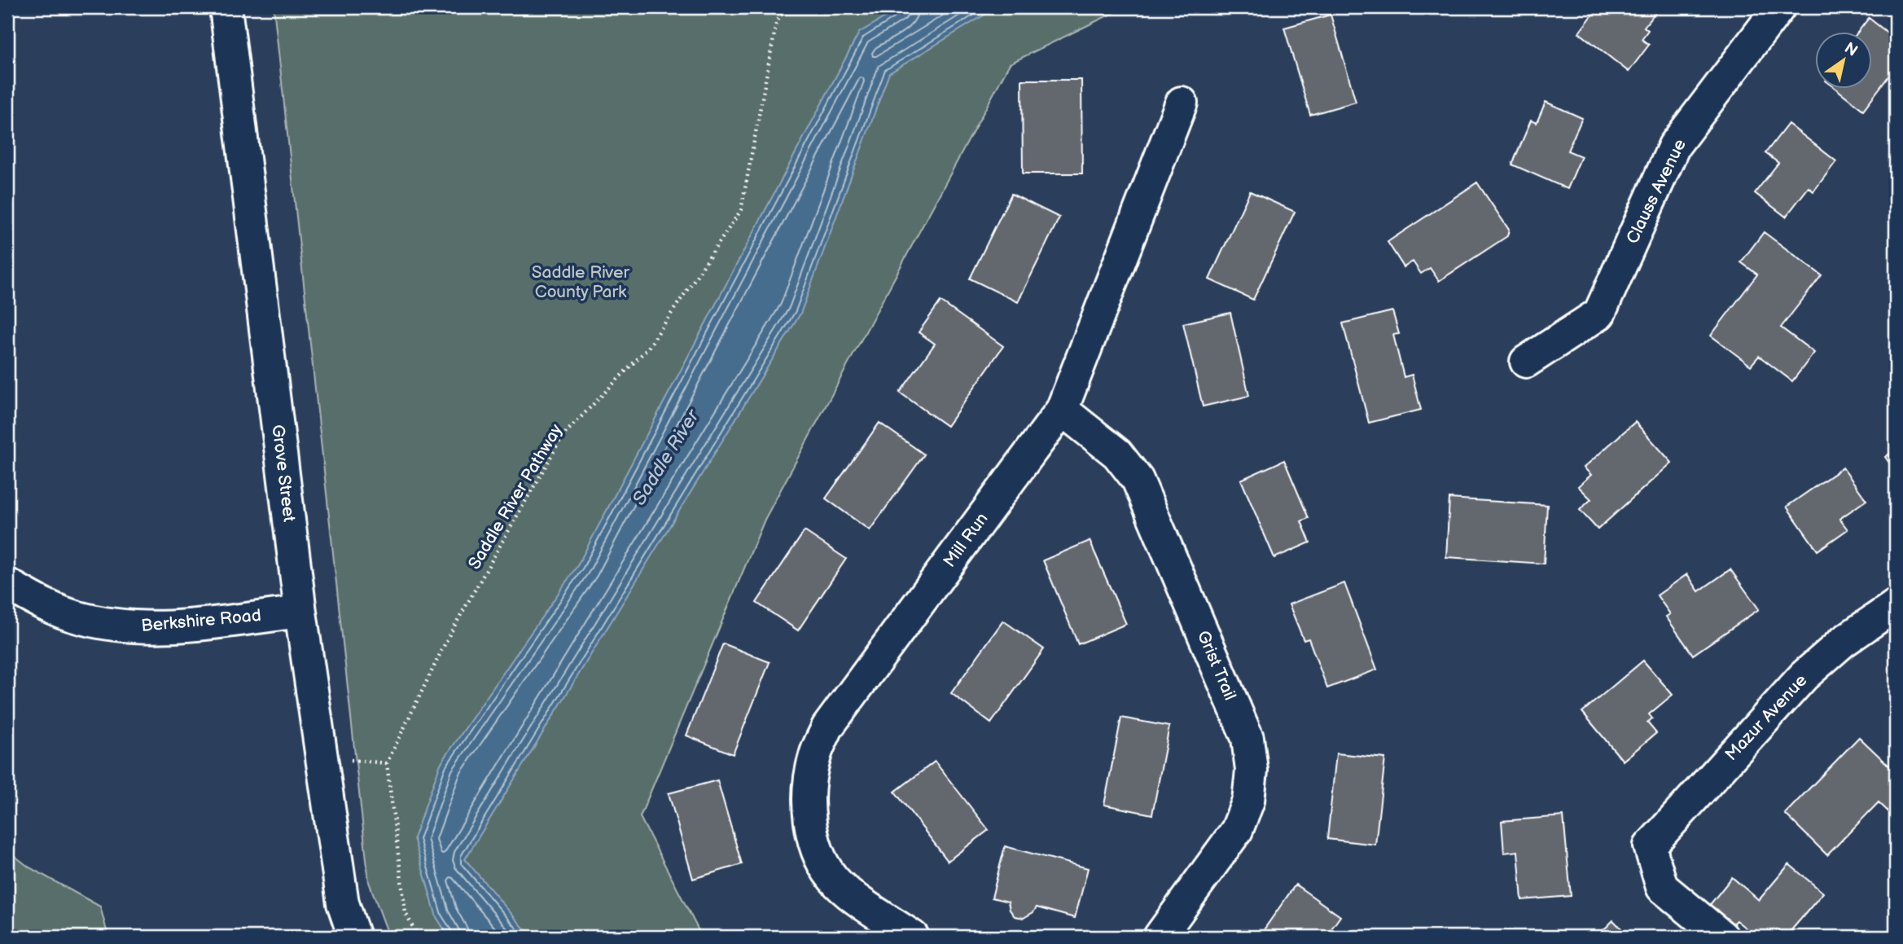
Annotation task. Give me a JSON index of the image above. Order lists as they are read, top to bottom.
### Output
{
  "streets": {
    "street": [
      "Clauss Avenue",
      "Grove Street",
      "Mill Run",
      "Berkshire Road",
      "Grist Trail",
      "Mazur Avenue"
    ],
    "path": ["Saddle River Pathway"]
  },
  "crossings": [
    ["Grove Street", "Berkshire Road"],
    ["Mill Run", "Grist Trail"]
  ],
  "water": ["Saddle River"],
  "parks": ["Saddle River County Park"],
  "north": "top right"
}
